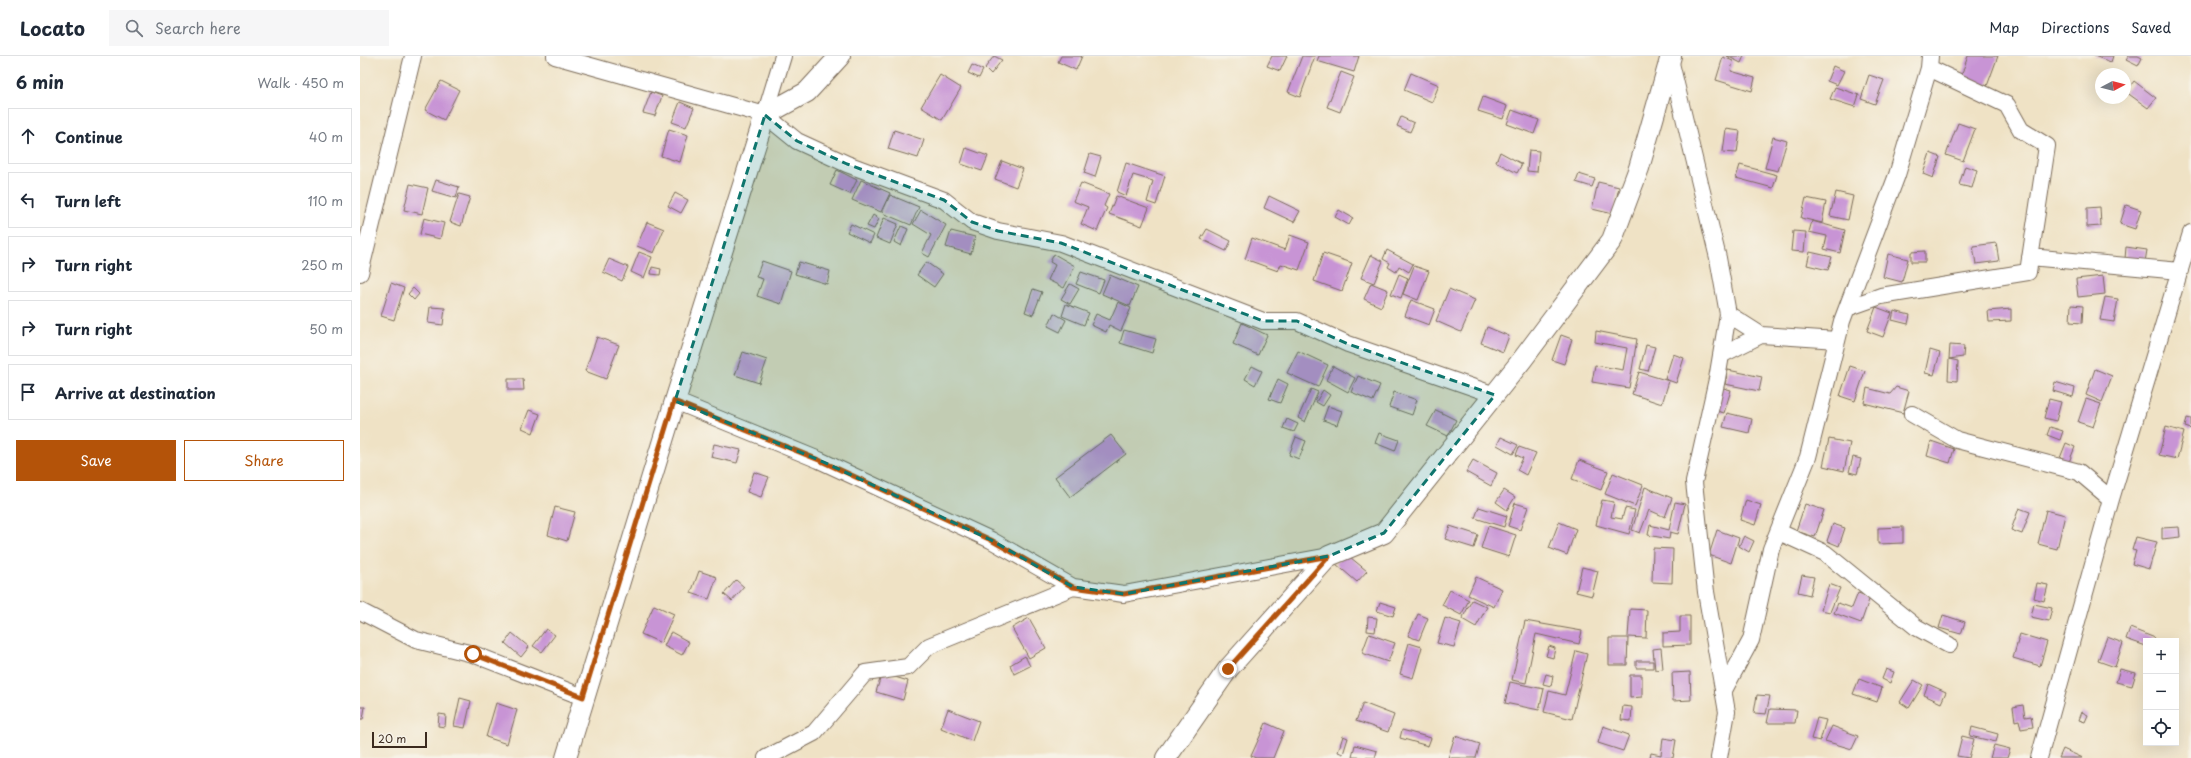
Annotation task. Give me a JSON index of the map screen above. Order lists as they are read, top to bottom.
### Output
{
  "scale_bar": "20 m",
  "north": "right",
  "page": {
    "header": "Locato",
    "search": "Search here",
    "nav": ["Map", "Directions", "Saved"],
    "heading": ["6 min", "Walk · 450 m"],
    "list": [
      ["Continue", "40 m"],
      ["Turn left", "110 m"],
      ["Turn right", "250 m"],
      ["Turn right", "50 m"],
      "Arrive at destination"
    ],
    "buttons": ["Save", "Share"],
    "map_buttons": ["+", "−"],
    "scale": "20 m"
  }
}
